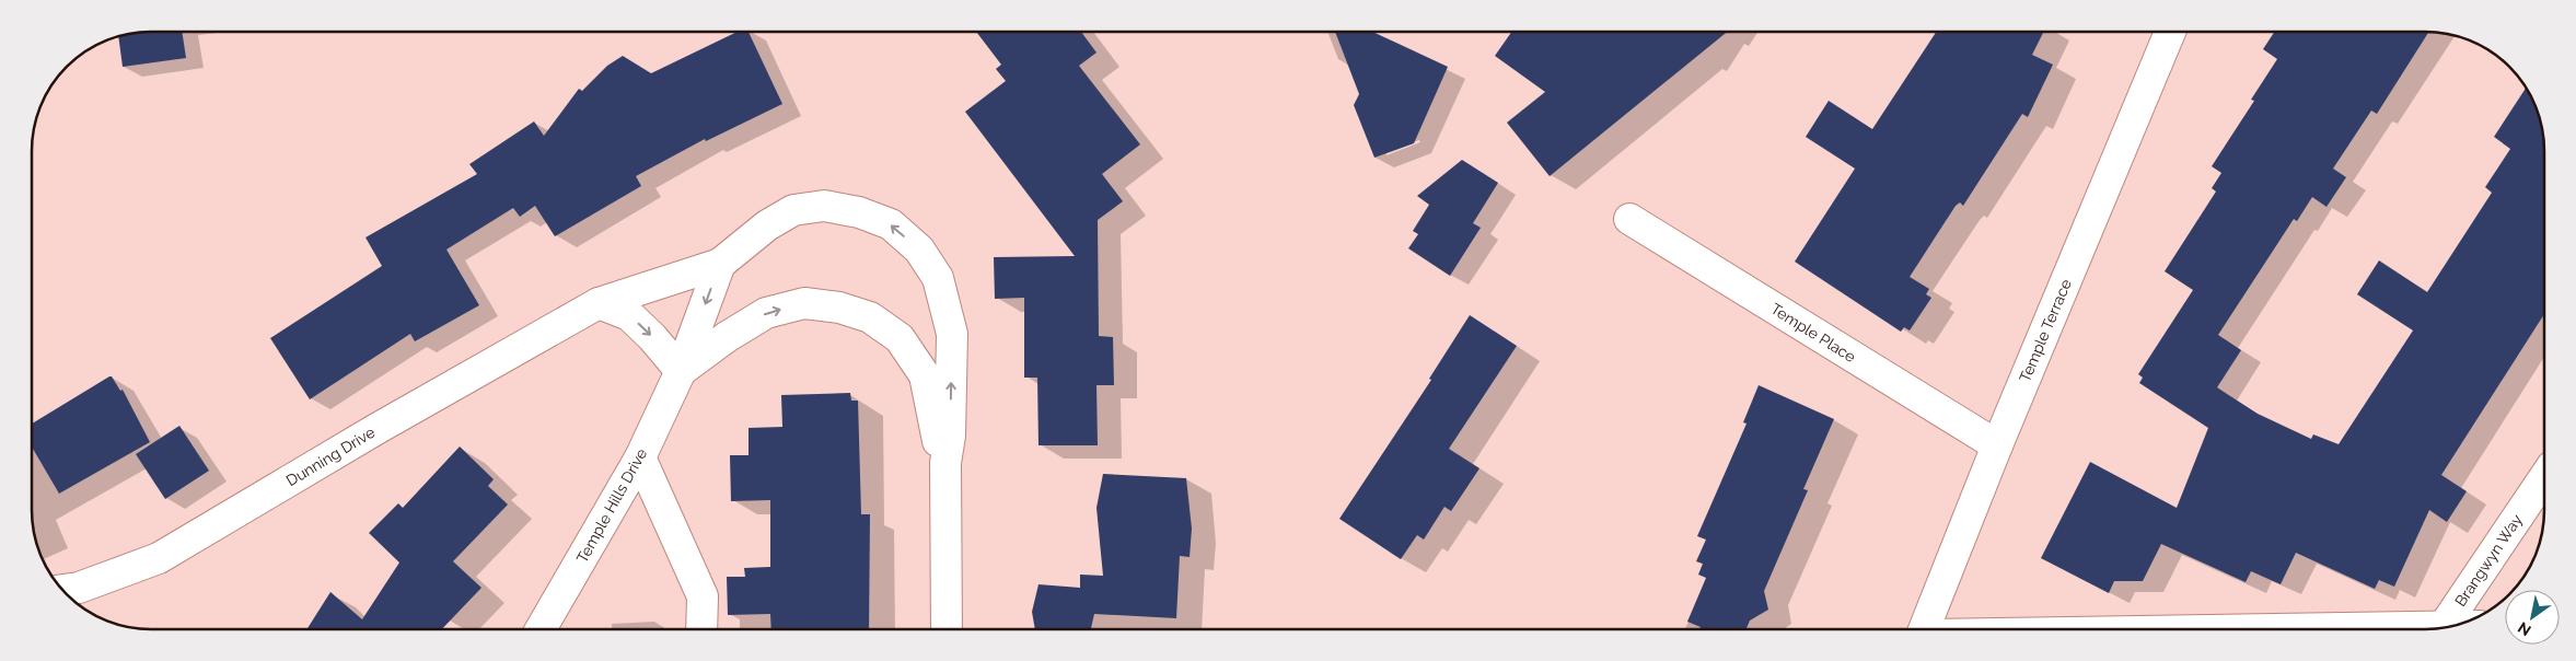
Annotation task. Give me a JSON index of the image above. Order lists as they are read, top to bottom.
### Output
{
  "streets": {
    "street": [
      "Temple Terrace",
      "Temple Place",
      "Dunning Drive",
      "Temple Hills Drive",
      "Brangwyn Way"
    ]
  },
  "crossings": [
    ["Temple Terrace", "Temple Place"],
    ["Dunning Drive", "Temple Hills Drive"]
  ],
  "north": "bottom left"
}
